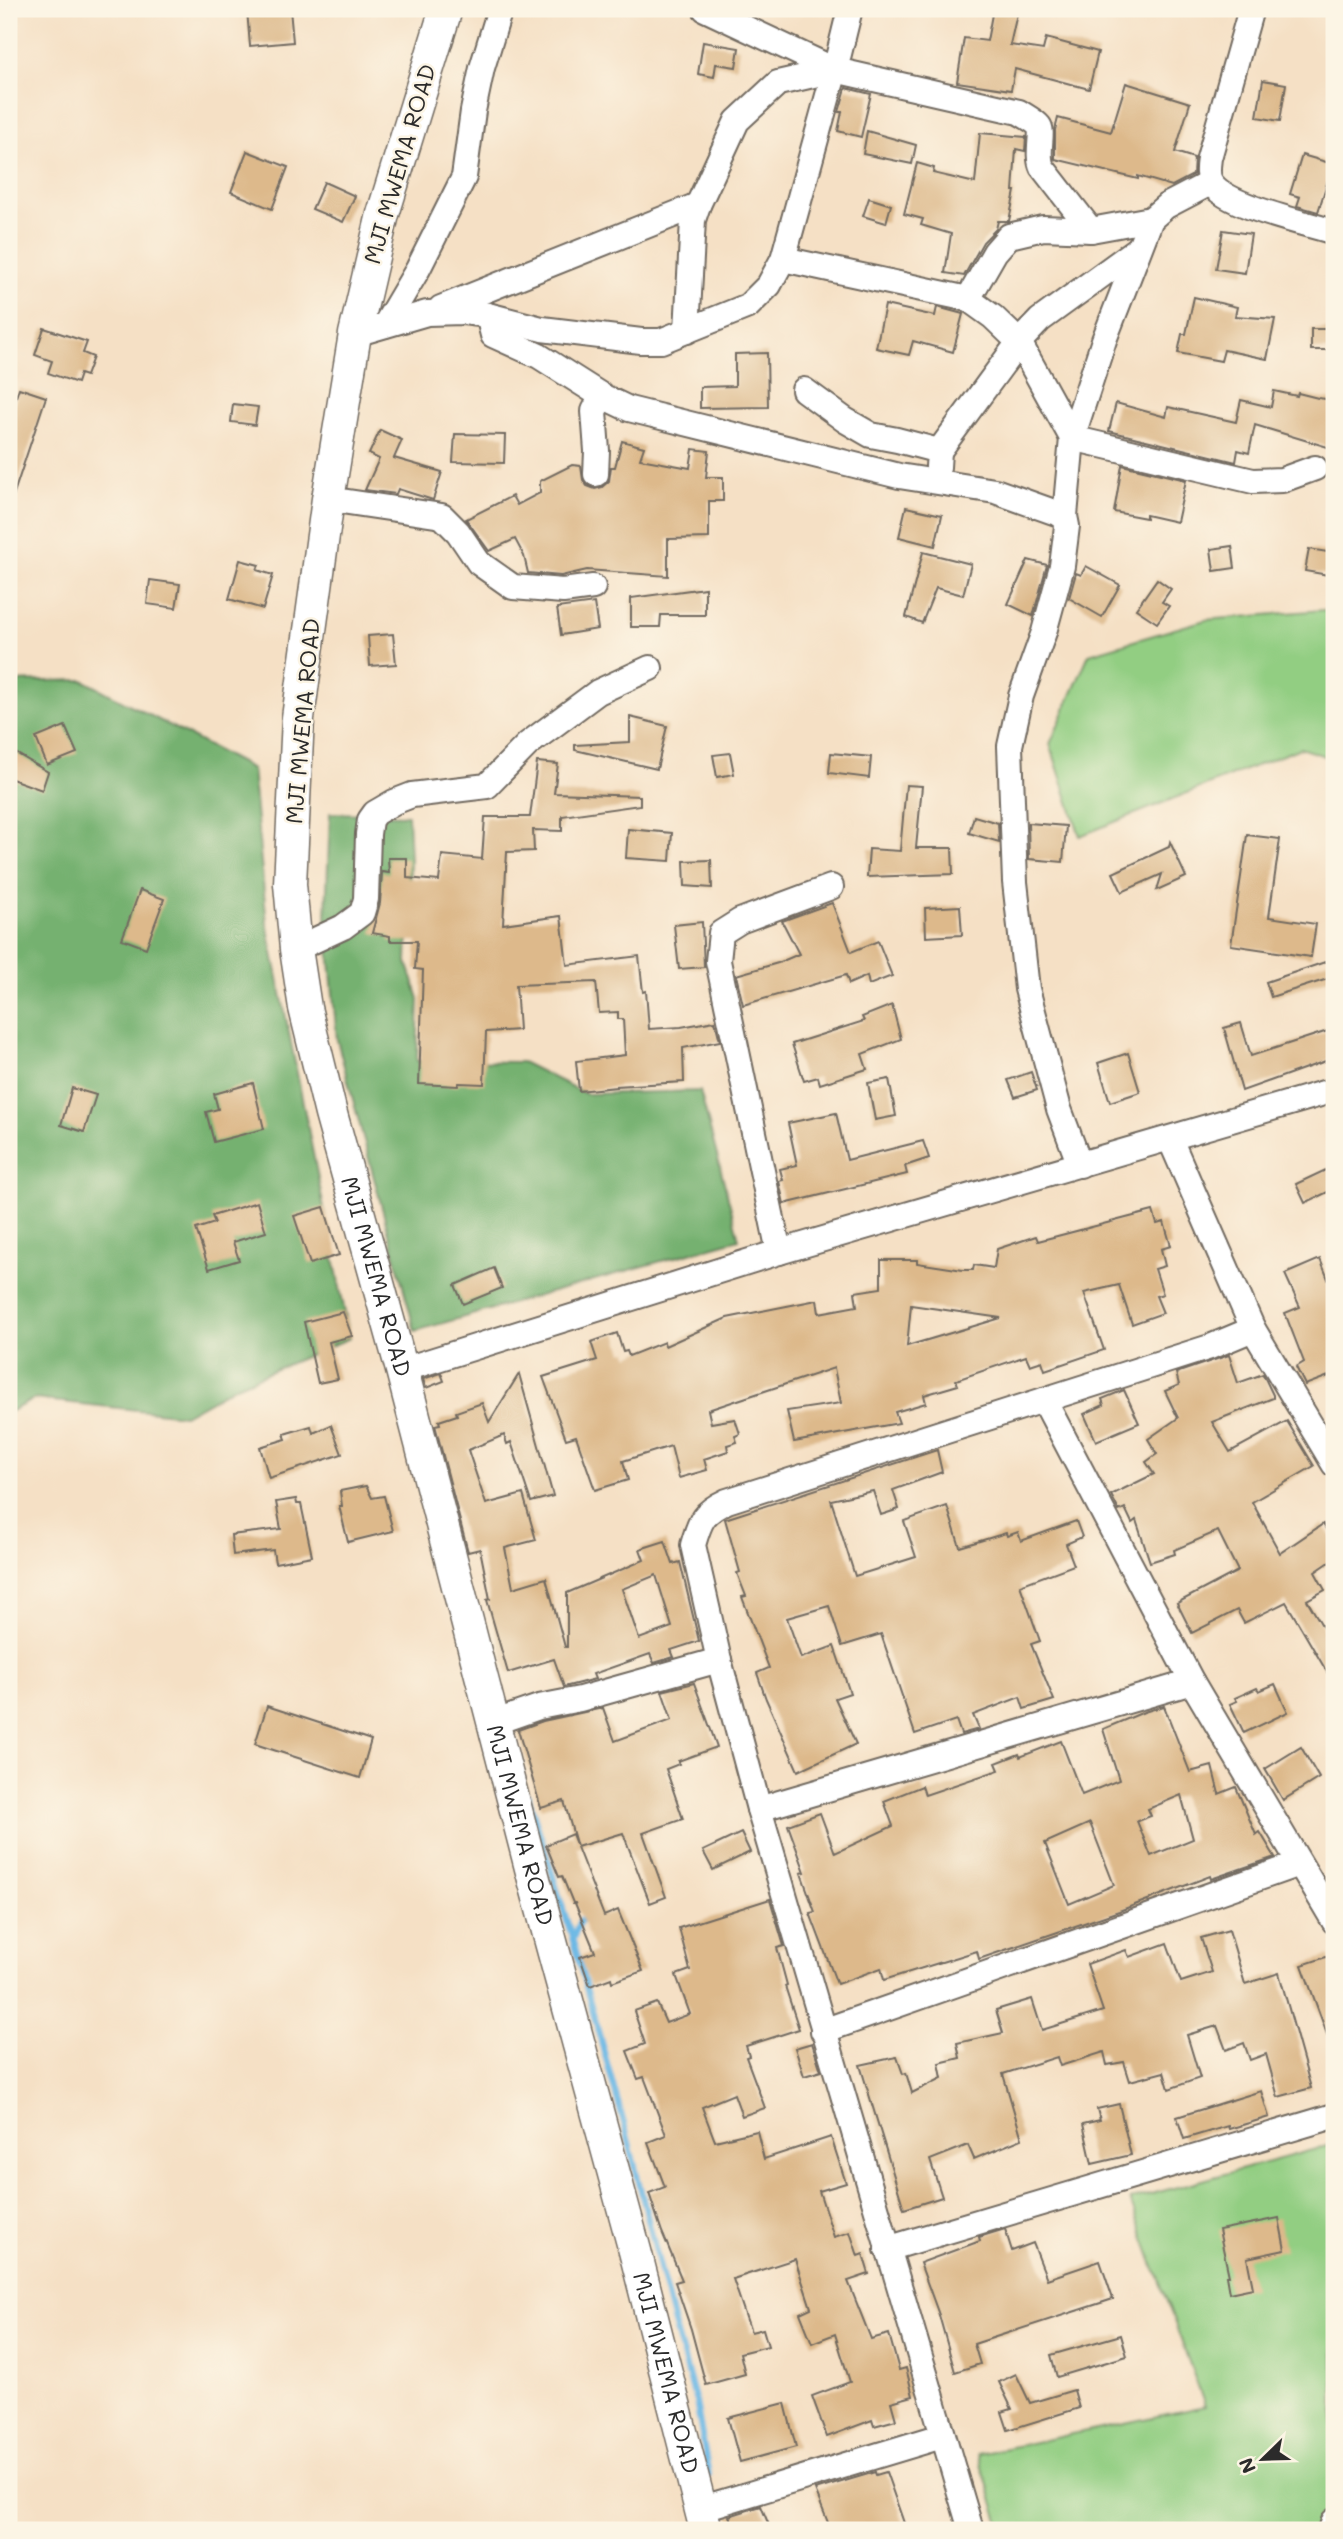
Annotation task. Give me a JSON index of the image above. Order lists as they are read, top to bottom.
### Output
{
  "streets": {
    "main road": ["MJI MWEMA ROAD"]
  },
  "north": "bottom left"
}
